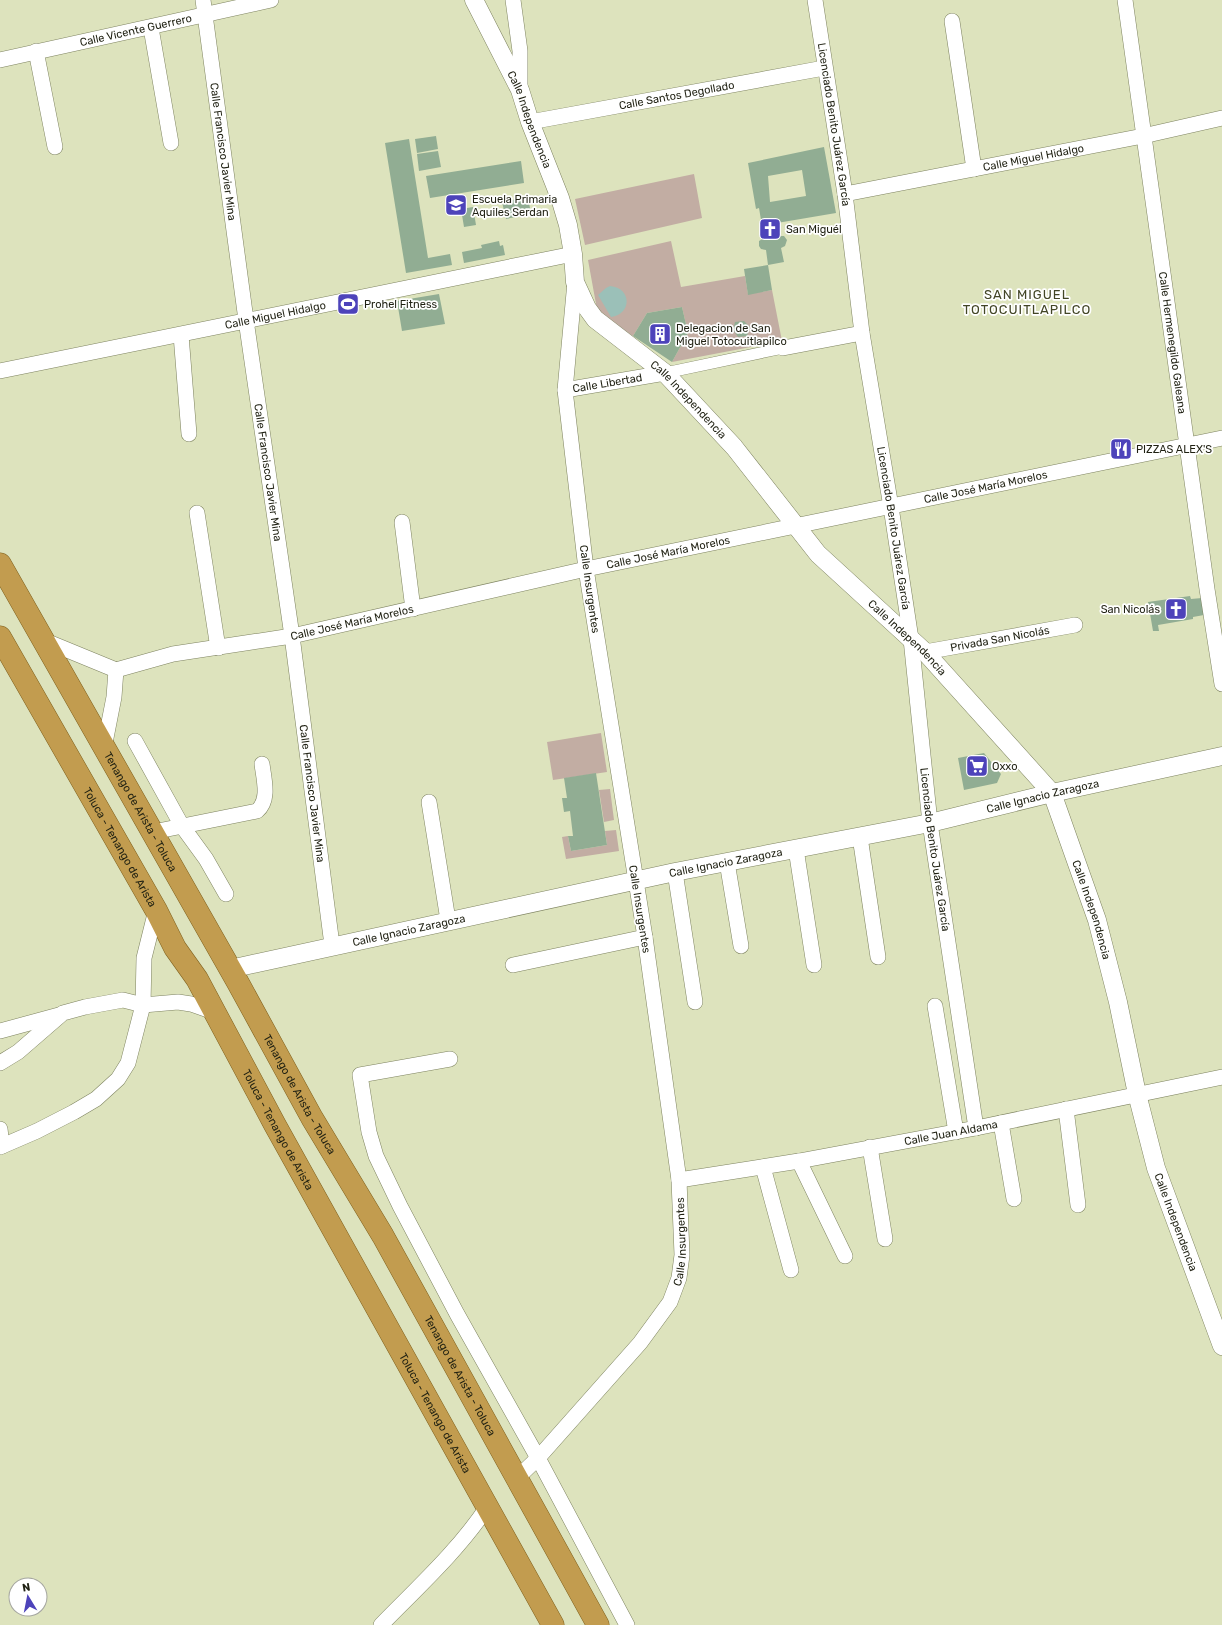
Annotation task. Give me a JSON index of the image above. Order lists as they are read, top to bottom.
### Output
{
  "streets": {
    "highway": ["Tenango de Arista - Toluca", "Toluca - Tenango de Arista"],
    "street": [
      "Calle Vicente Guerrero",
      "Calle Santos Degollado",
      "Calle Independencia",
      "Licenciado Benito Juárez García",
      "Calle Francisco Javier Mina",
      "Calle Miguel Hidalgo",
      "Calle Hermenegildo Galeana",
      "Calle Libertad",
      "Calle José María Morelos",
      "Calle Insurgentes",
      "Privada San Nicolás",
      "Calle Ignacio Zaragoza",
      "Calle Juan Aldama"
    ]
  },
  "crossings": [
    ["Calle Vicente Guerrero", "Calle Francisco Javier Mina"],
    ["Calle Santos Degollado", "Calle Independencia"],
    ["Calle Santos Degollado", "Licenciado Benito Juárez García"],
    ["Calle Independencia", "Licenciado Benito Juárez García"],
    ["Calle Independencia", "Calle Miguel Hidalgo"],
    ["Calle Independencia", "Calle Libertad"],
    ["Calle Independencia", "Calle José María Morelos"],
    ["Calle Independencia", "Calle Insurgentes"],
    ["Calle Independencia", "Privada San Nicolás"],
    ["Calle Independencia", "Calle Ignacio Zaragoza"],
    ["Calle Independencia", "Calle Juan Aldama"],
    ["Licenciado Benito Juárez García", "Calle Miguel Hidalgo"],
    ["Licenciado Benito Juárez García", "Calle Libertad"],
    ["Licenciado Benito Juárez García", "Calle José María Morelos"],
    ["Licenciado Benito Juárez García", "Calle Ignacio Zaragoza"],
    ["Licenciado Benito Juárez García", "Calle Juan Aldama"],
    ["Calle Francisco Javier Mina", "Calle Miguel Hidalgo"],
    ["Calle Francisco Javier Mina", "Calle José María Morelos"],
    ["Calle Francisco Javier Mina", "Calle Ignacio Zaragoza"],
    ["Calle Miguel Hidalgo", "Calle Hermenegildo Galeana"],
    ["Calle Hermenegildo Galeana", "Calle José María Morelos"],
    ["Calle Libertad", "Calle Insurgentes"],
    ["Calle José María Morelos", "Calle Insurgentes"],
    ["Calle Insurgentes", "Calle Ignacio Zaragoza"],
    ["Calle Insurgentes", "Tenango de Arista - Toluca"],
    ["Calle Insurgentes", "Calle Juan Aldama"],
    ["Calle Ignacio Zaragoza", "Tenango de Arista - Toluca"]
  ],
  "districts": ["SAN MIGUEL TOTOCUITLAPILCO"],
  "places": {
    "school or university": ["Escuela Primaria Aquiles Serdan"],
    "church": ["San Miguél", "San Nicolás"],
    "sports": ["Prohel Fitness"],
    "building": ["Delegacion de San Miguel Totocuitlapilco"],
    "restaurant": ["PIZZAS ALEX'S"],
    "supermarket": ["Oxxo"]
  },
  "north": "top"
}
